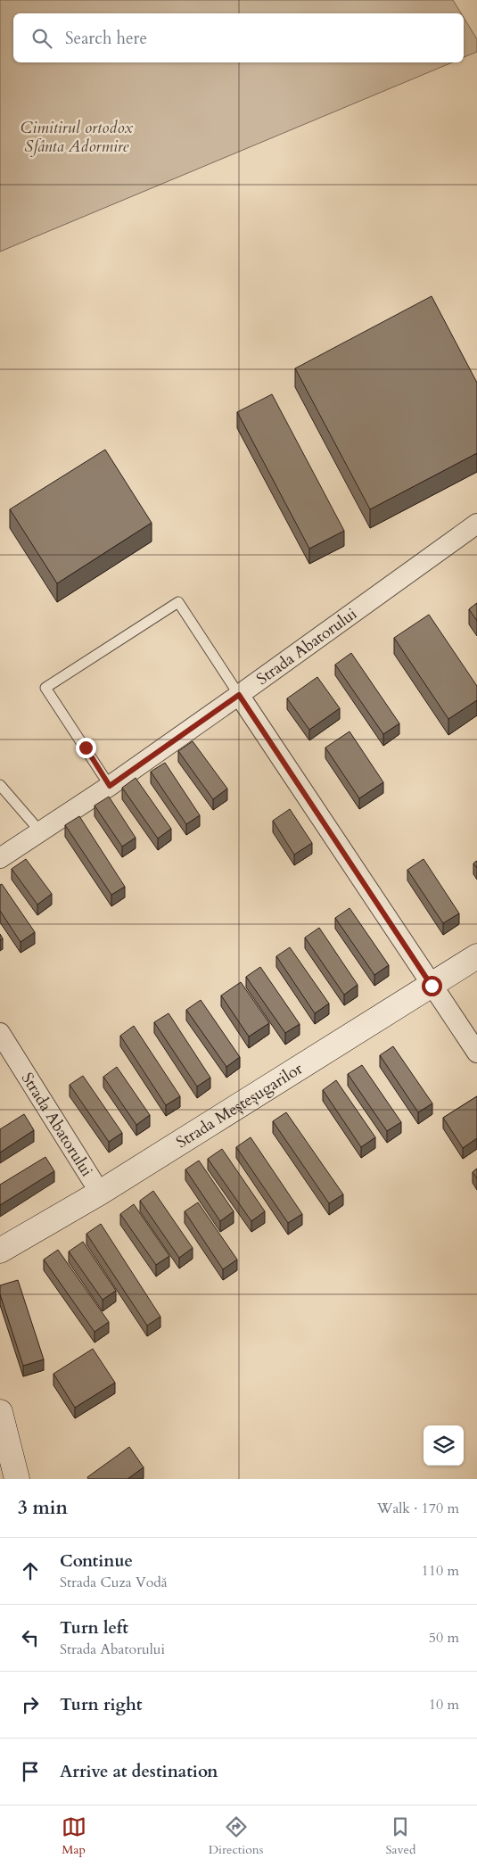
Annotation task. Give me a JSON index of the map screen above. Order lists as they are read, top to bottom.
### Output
{
  "streets": {
    "street": ["Strada Abatorului", "Strada Meșteșugarilor"]
  },
  "crossings": [
    ["Strada Abatorului", "Strada Meșteșugarilor"]
  ],
  "parks": ["Cimitirul ortodox Sfânta Adormire"],
  "page": {
    "search": "Search here",
    "heading": ["3 min", "Walk · 170 m"],
    "list": [
      ["Continue", "Strada Cuza Vodă", "110 m"],
      ["Turn left", "Strada Abatorului", "50 m"],
      ["Turn right", "10 m"],
      "Arrive at destination"
    ],
    "nav": ["Map", "Directions", "Saved"]
  }
}
